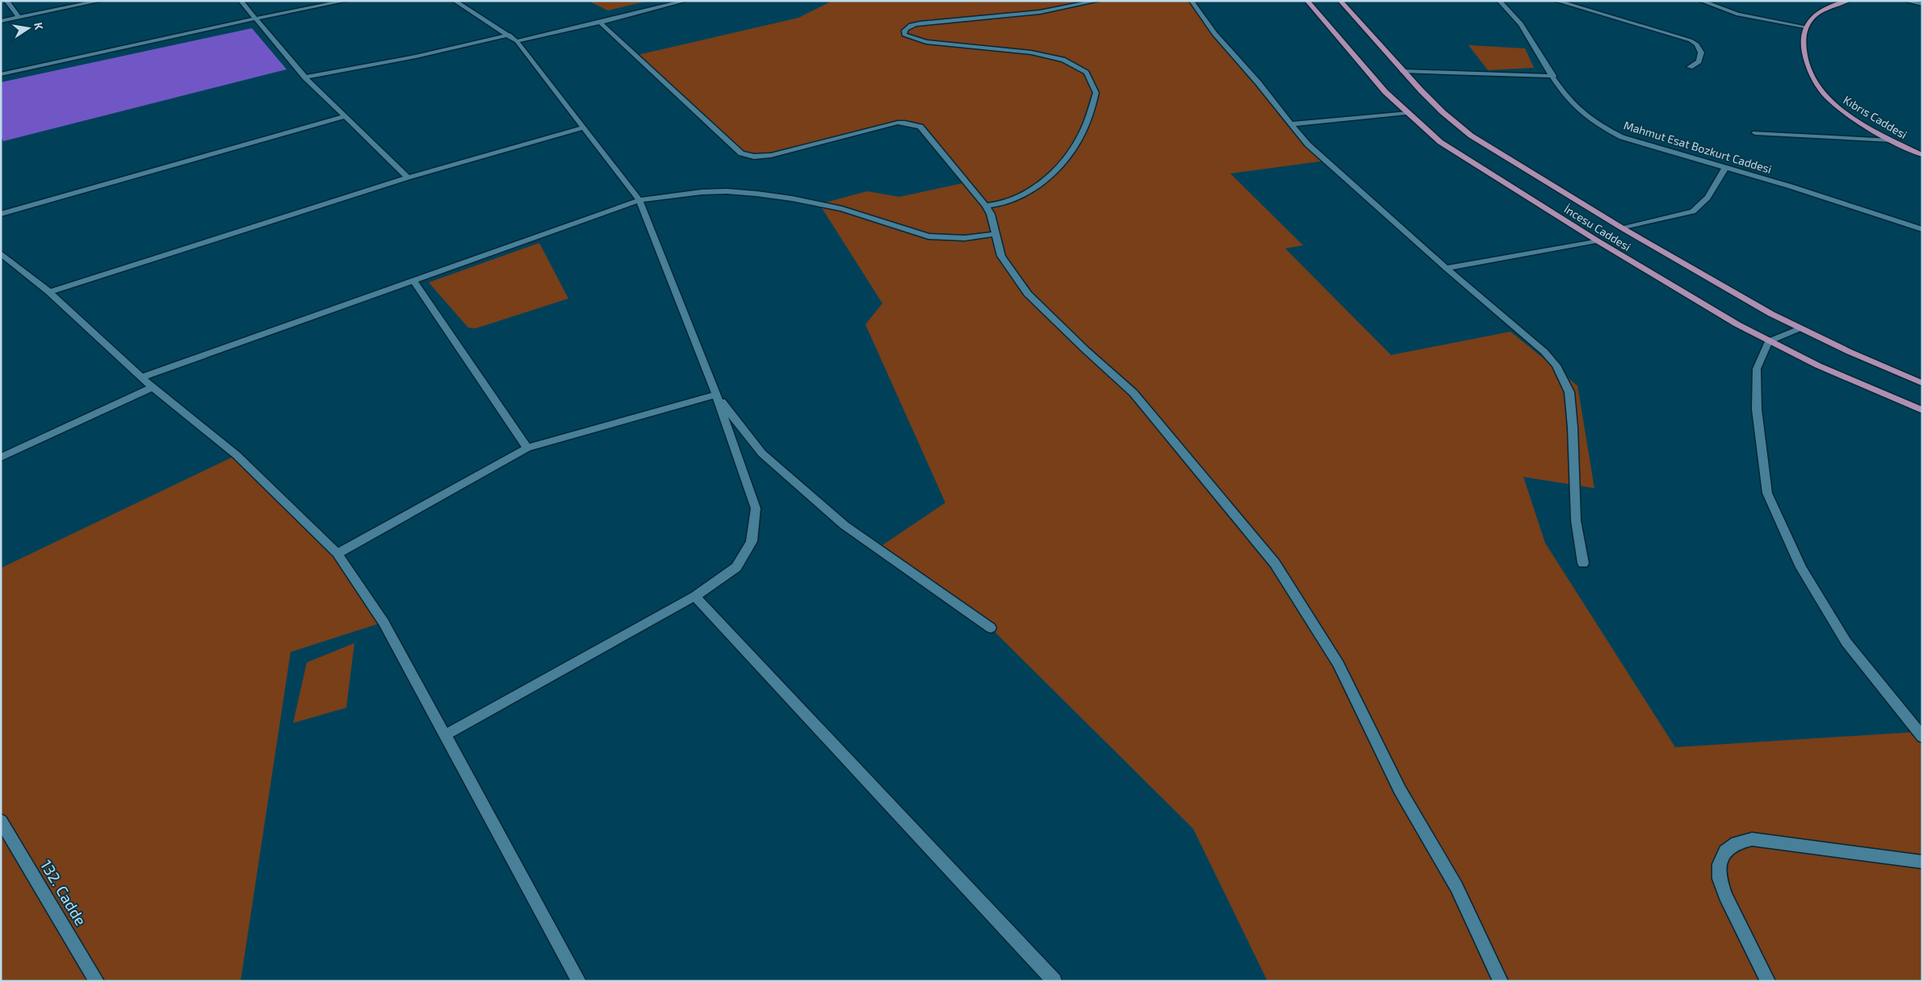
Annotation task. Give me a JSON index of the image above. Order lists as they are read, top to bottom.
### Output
{
  "streets": {
    "main road": ["Kıbrıs Caddesi", "İncesu Caddesi"],
    "street": ["Mahmut Esat Bozkurt Caddesi", "132. Cadde"]
  },
  "north": "right"
}
